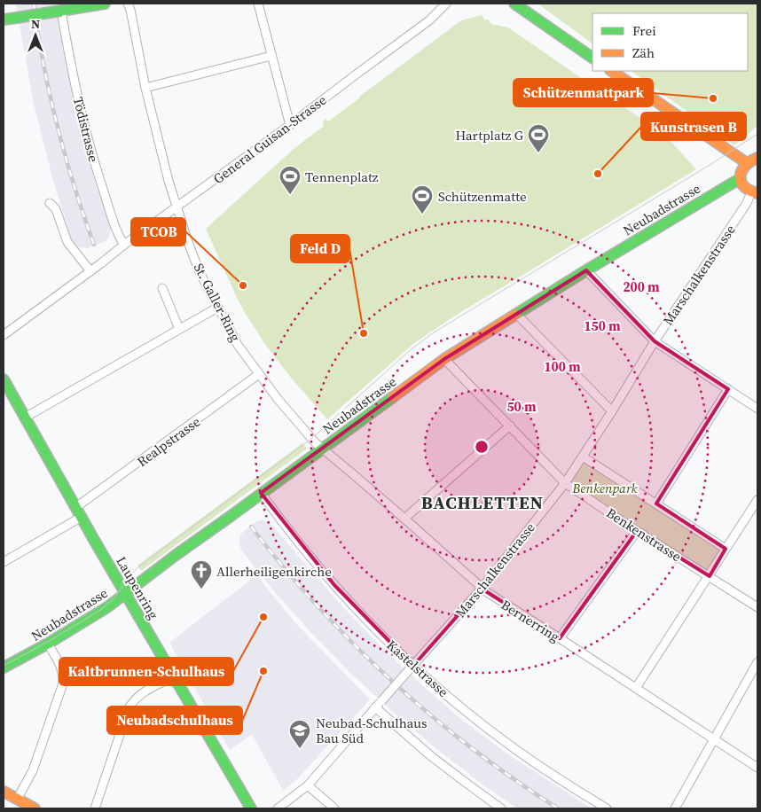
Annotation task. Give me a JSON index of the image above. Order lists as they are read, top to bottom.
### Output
{
  "streets": {
    "street": [
      "Tödistrasse",
      "General Guisan-Strasse",
      "Neubadstrasse",
      "Marschalkenstrasse",
      "St. Galler-Ring",
      "Realpstrasse",
      "Benkenstrasse",
      "Laupenring",
      "Bernerring",
      "Kastelstrasse"
    ]
  },
  "crossings": [
    ["Tödistrasse", "General Guisan-Strasse"],
    ["General Guisan-Strasse", "St. Galler-Ring"],
    ["Neubadstrasse", "St. Galler-Ring"],
    ["Neubadstrasse", "Benkenstrasse"],
    ["Neubadstrasse", "Laupenring"],
    ["Neubadstrasse", "Bernerring"],
    ["Neubadstrasse", "Kastelstrasse"],
    ["Marschalkenstrasse", "Benkenstrasse"],
    ["Marschalkenstrasse", "Bernerring"],
    ["Marschalkenstrasse", "Kastelstrasse"],
    ["St. Galler-Ring", "Realpstrasse"],
    ["St. Galler-Ring", "Bernerring"],
    ["Realpstrasse", "Laupenring"]
  ],
  "districts": ["BACHLETTEN"],
  "parks": ["Benkenpark"],
  "places": {
    "other": [
      "Schützenmattpark",
      "Kunstrasen B",
      "TCOB",
      "Feld D",
      "Kaltbrunnen-Schulhaus",
      "Neubadschulhaus"
    ],
    "sports": ["Hartplatz G", "Tennenplatz", "Schützenmatte"],
    "church": ["Allerheiligenkirche"],
    "school or university": ["Neubad-Schulhaus Bau Süd"]
  },
  "legend": ["Frei", "Zäh"],
  "north": "top",
  "rings": [
    "200 m",
    "150 m",
    "100 m",
    "50 m"
  ]
}
